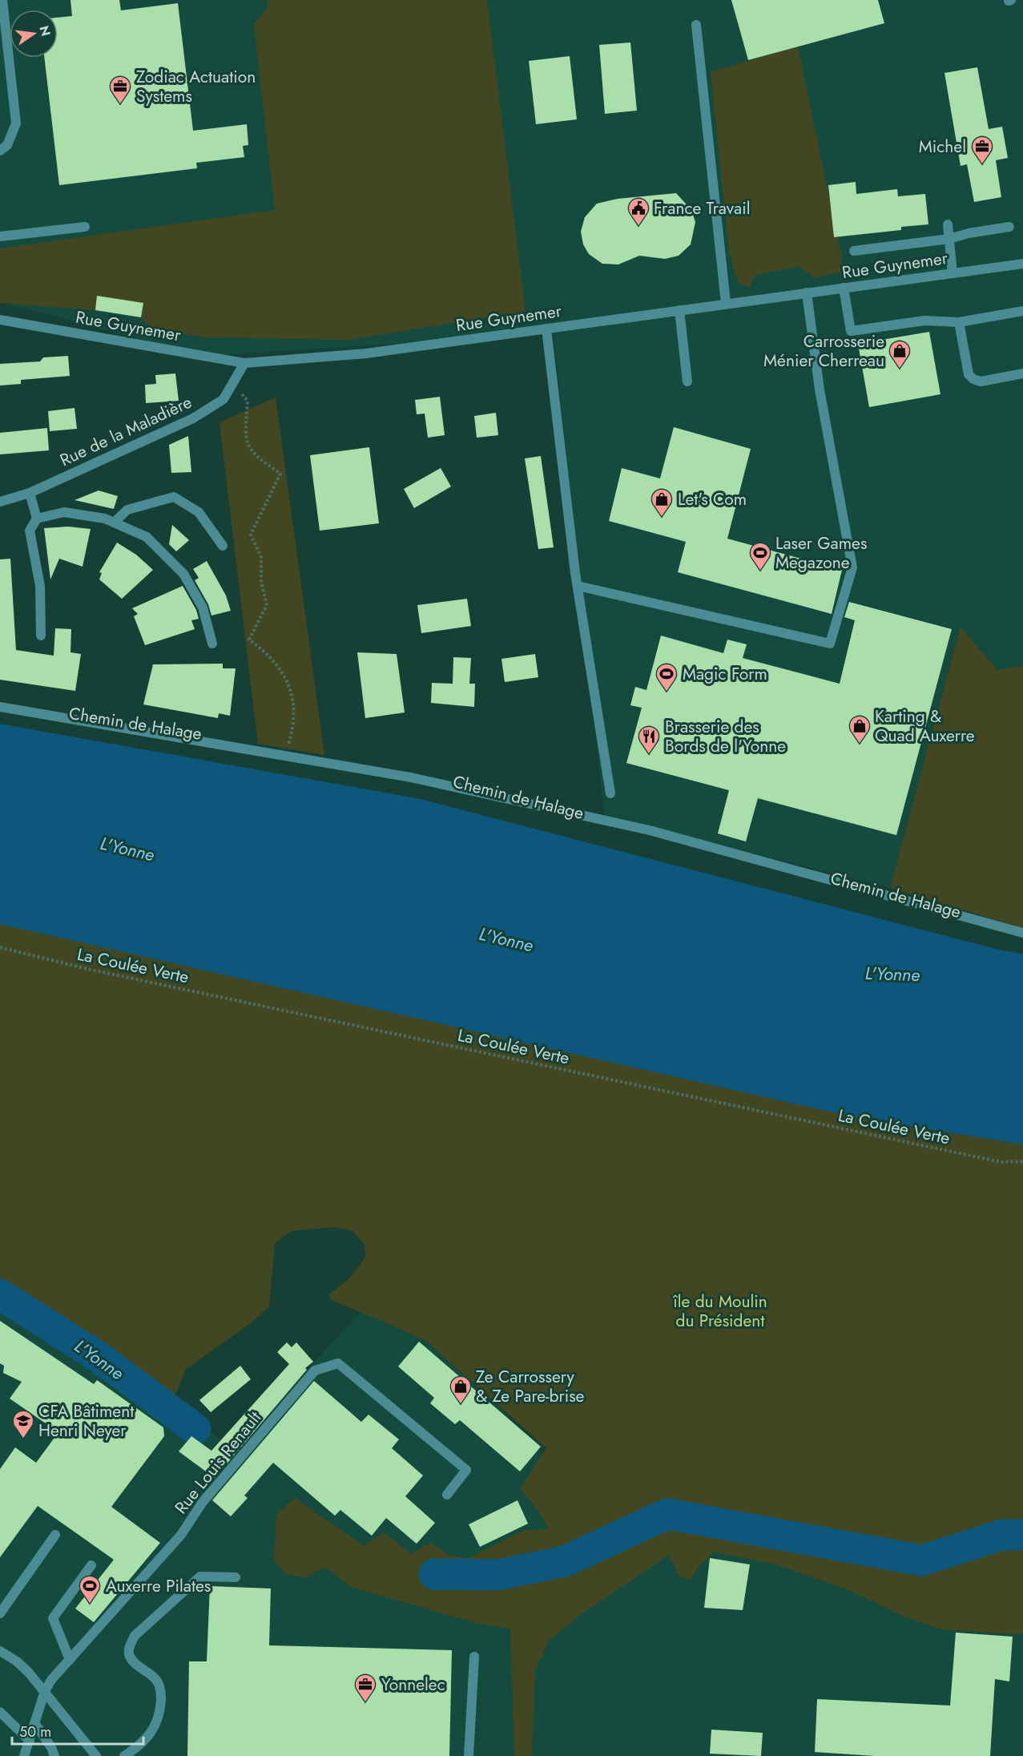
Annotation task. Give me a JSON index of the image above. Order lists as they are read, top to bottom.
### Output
{
  "streets": {
    "street": ["Rue Guynemer", "Rue de la Maladière", "Rue Louis Renault"],
    "path": ["La Coulée Verte"]
  },
  "crossings": [
    ["Rue Guynemer", "Rue de la Maladière"]
  ],
  "water": ["L'Yonne"],
  "parks": ["île du Moulin du Président"],
  "places": {
    "office": ["Zodiac Actuation Systems", "Michel", "Yonnelec"],
    "public building": ["France Travail"],
    "shop": [
      "Carrosserie Ménier Cherreau",
      "Let's Com",
      "Karting & Quad Auxerre",
      "Ze Carrossery & Ze Pare-brise"
    ],
    "sports": ["Laser Games Megazone", "Magic Form", "Auxerre Pilates"],
    "restaurant": ["Brasserie des Bords de l'Yonne"],
    "school or university": ["CFA Bâtiment Henri Neyer"]
  },
  "scale_bar": "50 m",
  "north": "right"
}
